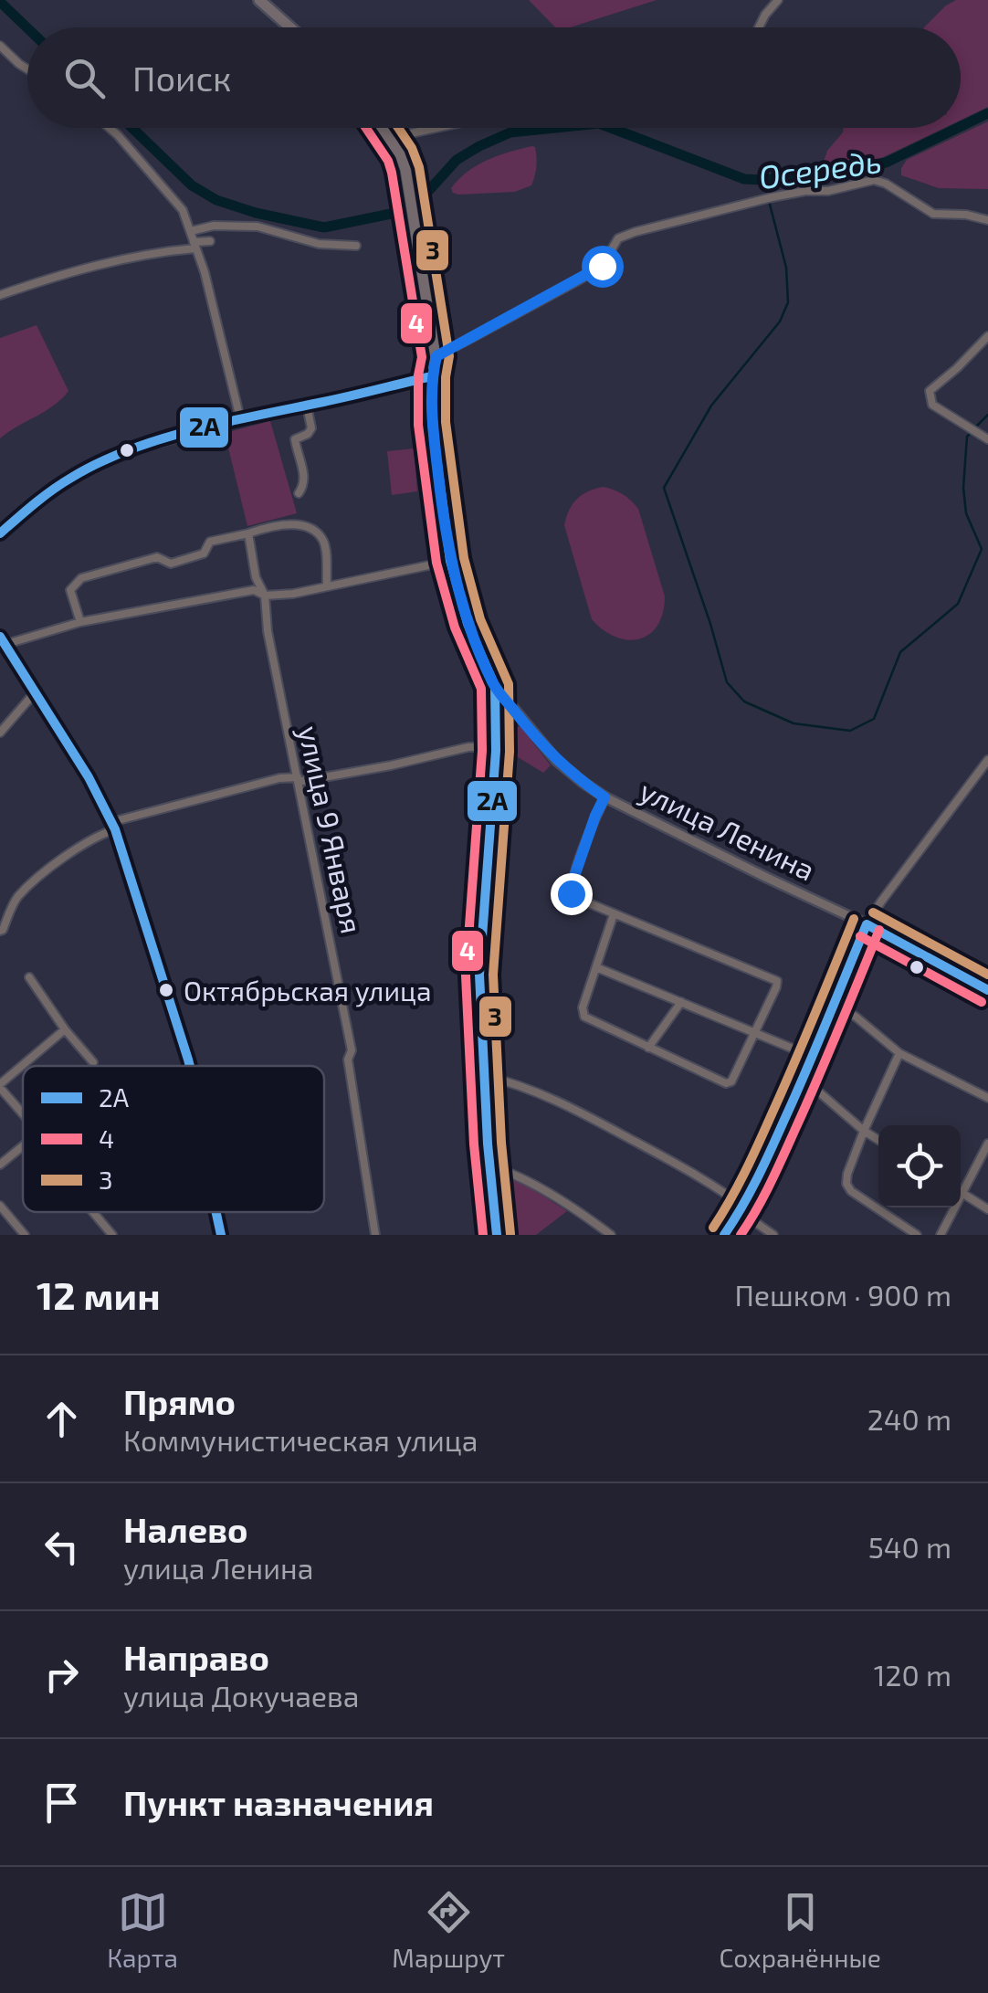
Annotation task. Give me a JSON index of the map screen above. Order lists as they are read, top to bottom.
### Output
{
  "streets": {
    "main road": ["улица Ленина"],
    "street": ["улица 9 Января"]
  },
  "water": ["Осередь"],
  "places": ["Октябрьская улица"],
  "lines": ["transit line 4", "transit line 3", "transit line 2А"],
  "legend": ["2А", "4", "3"],
  "page": {
    "search": "Поиск",
    "heading": ["12 мин", "Пешком · 900 m"],
    "list": [
      ["Прямо", "Коммунистическая улица", "240 m"],
      ["Налево", "улица Ленина", "540 m"],
      ["Направо", "улица Докучаева", "120 m"],
      "Пункт назначения"
    ],
    "nav": ["Карта", "Маршрут", "Сохранённые"]
  }
}
